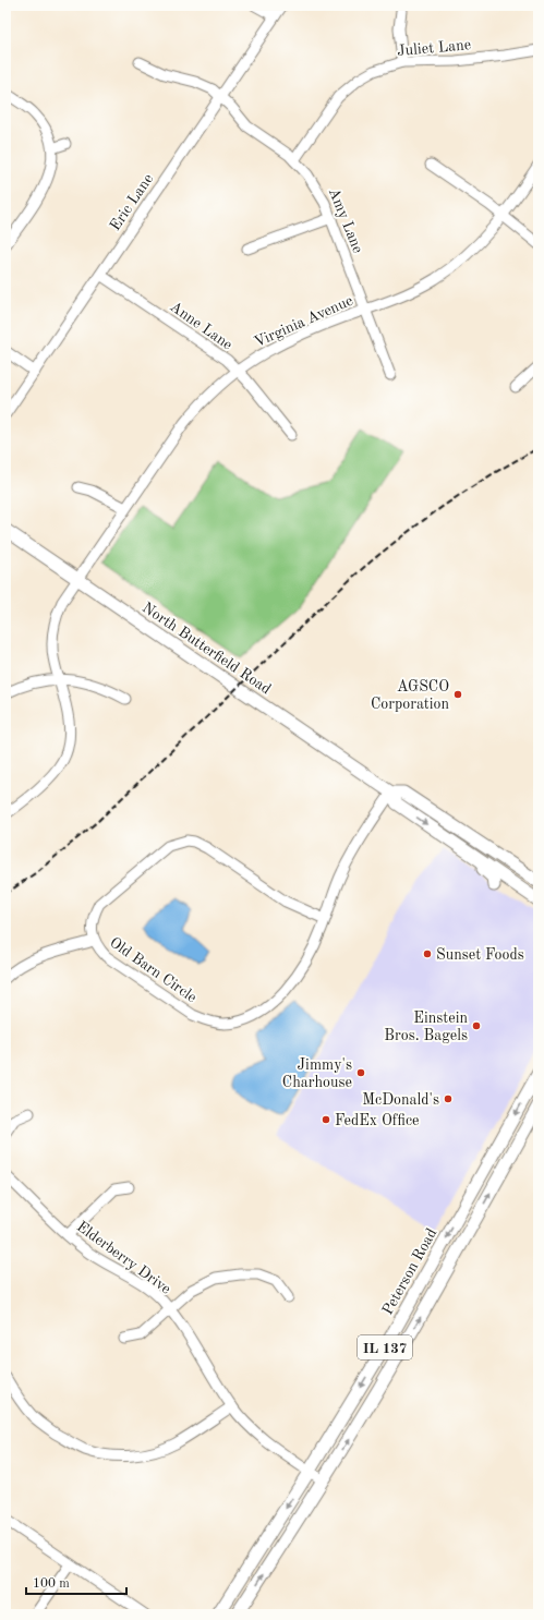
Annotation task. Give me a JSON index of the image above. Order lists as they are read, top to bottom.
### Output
{
  "streets": {
    "main road": ["North Butterfield Road", "Peterson Road", "IL 137"],
    "street": [
      "Juliet Lane",
      "Eric Lane",
      "Amy Lane",
      "Virginia Avenue",
      "Anne Lane",
      "Old Barn Circle",
      "Elderberry Drive"
    ]
  },
  "crossings": [
    ["Juliet Lane", "Amy Lane"],
    ["Eric Lane", "Amy Lane"],
    ["Eric Lane", "Anne Lane"],
    ["Amy Lane", "Virginia Avenue"],
    ["Virginia Avenue", "Anne Lane"],
    ["Virginia Avenue", "North Butterfield Road"],
    ["North Butterfield Road", "Old Barn Circle"]
  ],
  "places": [
    "AGSCO Corporation",
    "Sunset Foods",
    "Einstein Bros. Bagels",
    "Jimmy's Charhouse",
    "McDonald's",
    "FedEx Office"
  ],
  "scale_bar": "100 m"
}
